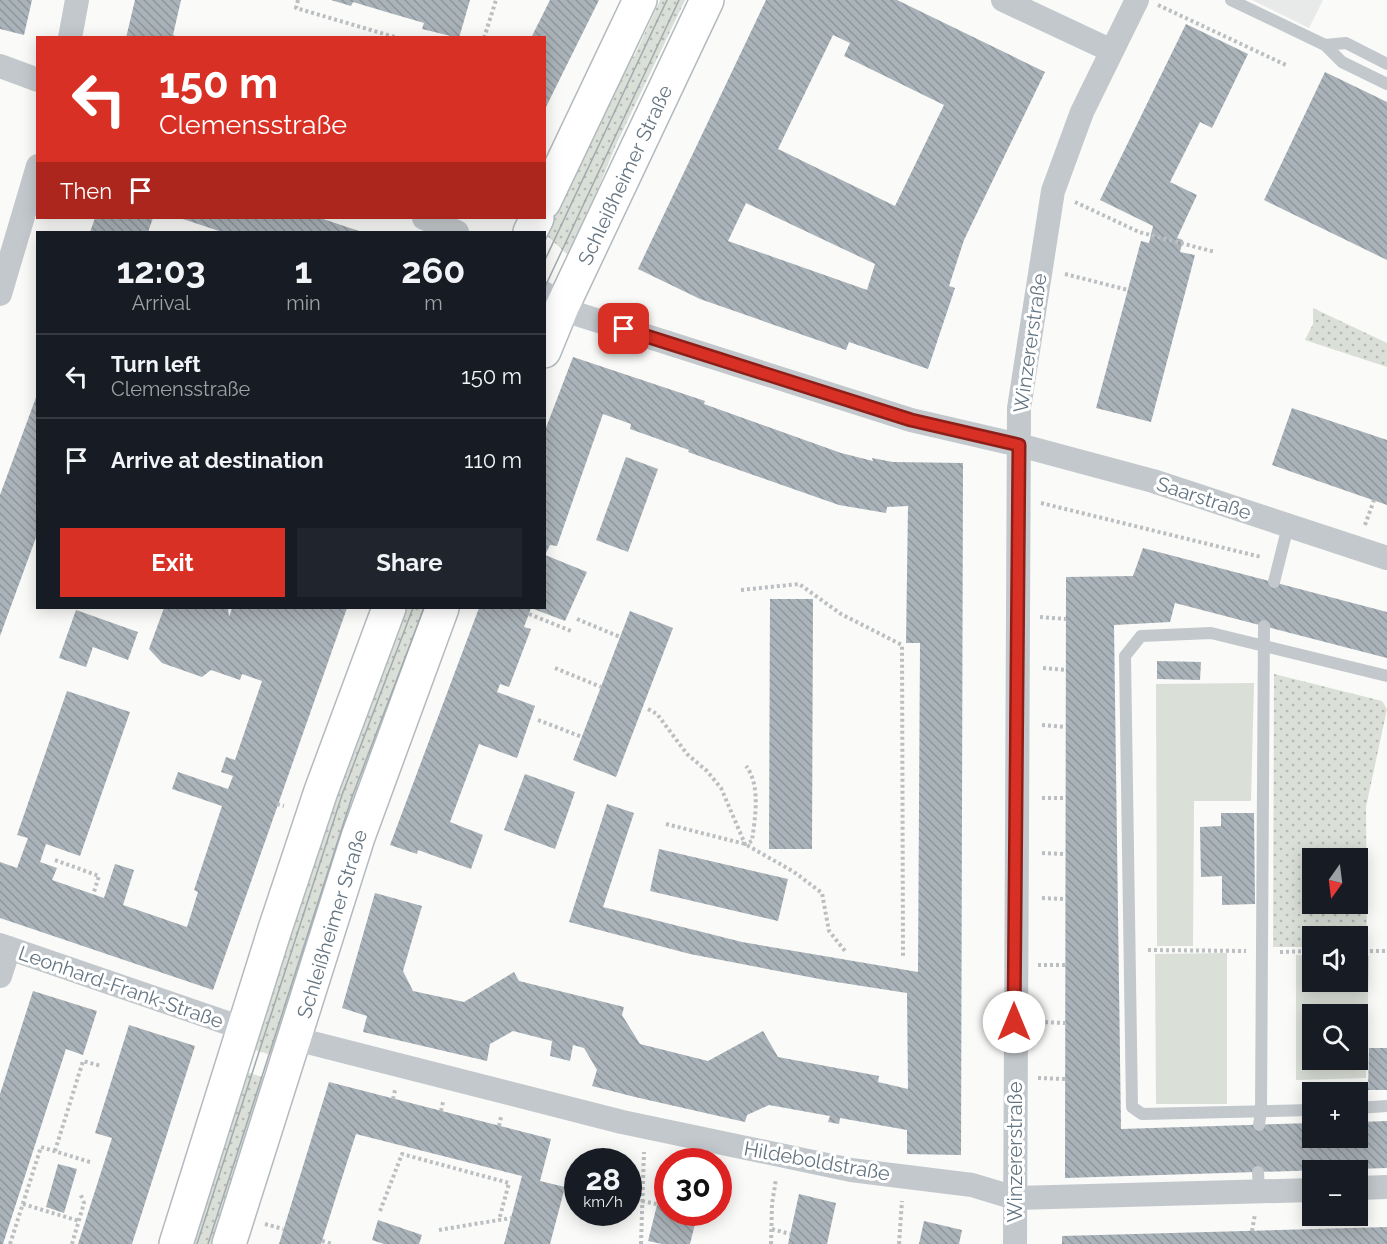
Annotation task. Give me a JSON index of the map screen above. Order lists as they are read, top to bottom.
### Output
{
  "streets": {
    "main road": ["Schleißheimer Straße"],
    "street": [
      "Winzererstraße",
      "Saarstraße",
      "Leonhard-Frank-Straße",
      "Hildeboldstraße"
    ]
  },
  "crossings": [
    ["Schleißheimer Straße", "Saarstraße"],
    ["Schleißheimer Straße", "Hildeboldstraße"],
    ["Winzererstraße", "Saarstraße"],
    ["Winzererstraße", "Hildeboldstraße"]
  ],
  "north": "bottom",
  "page": {
    "turn": ["150 m", "Clemensstraße"],
    "then": "Then",
    "eta": [
      "12:03",
      "Arrival",
      "1",
      "min",
      "260",
      "m"
    ],
    "list": [
      {
        "name": "Turn left",
        "note": "Clemensstraße",
        "value": "150 m"
      },
      {
        "name": "Arrive at destination",
        "value": "110 m"
      }
    ],
    "buttons": ["Exit", "Share"],
    "map_buttons": ["+", "−"],
    "speed": "28 km/h",
    "limit": "30"
  }
}
